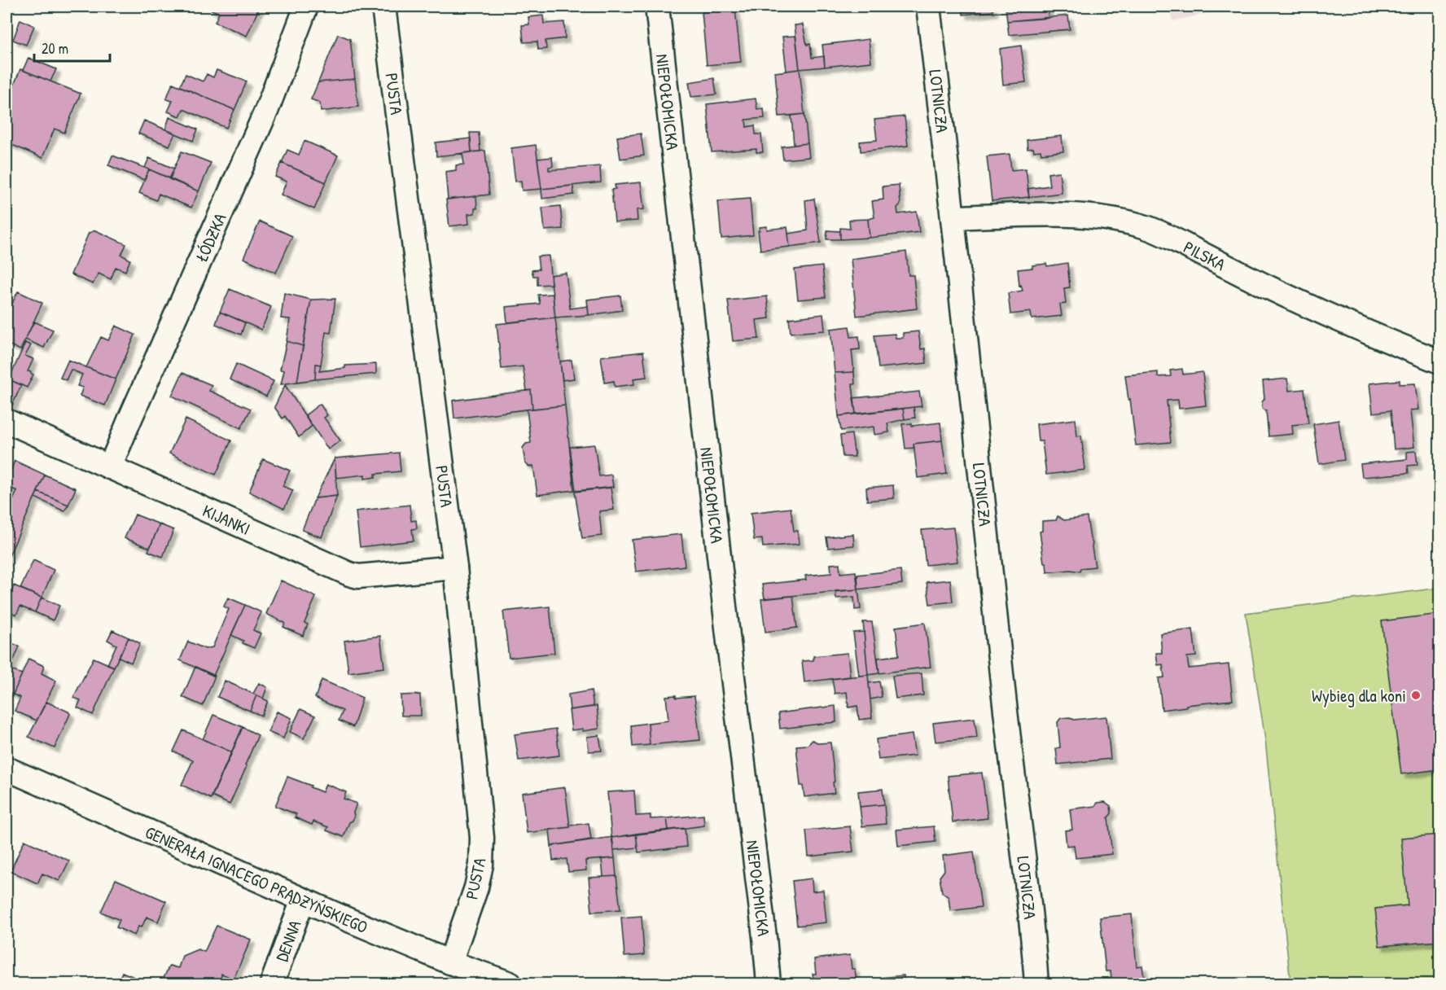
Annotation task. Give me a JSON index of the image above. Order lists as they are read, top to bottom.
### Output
{
  "streets": {
    "street": [
      "PUSTA",
      "NIEPOŁOMICKA",
      "LOTNICZA",
      "ŁÓDZKA",
      "PILSKA",
      "KIJANKI",
      "GENERAŁA IGNACEGO PRĄDZYŃSKIEGO",
      "DENNA"
    ]
  },
  "crossings": [
    ["PUSTA", "KIJANKI"],
    ["PUSTA", "GENERAŁA IGNACEGO PRĄDZYŃSKIEGO"],
    ["LOTNICZA", "PILSKA"],
    ["ŁÓDZKA", "KIJANKI"],
    ["GENERAŁA IGNACEGO PRĄDZYŃSKIEGO", "DENNA"]
  ],
  "places": ["Wybieg dla koni"],
  "scale_bar": "20 m"
}
